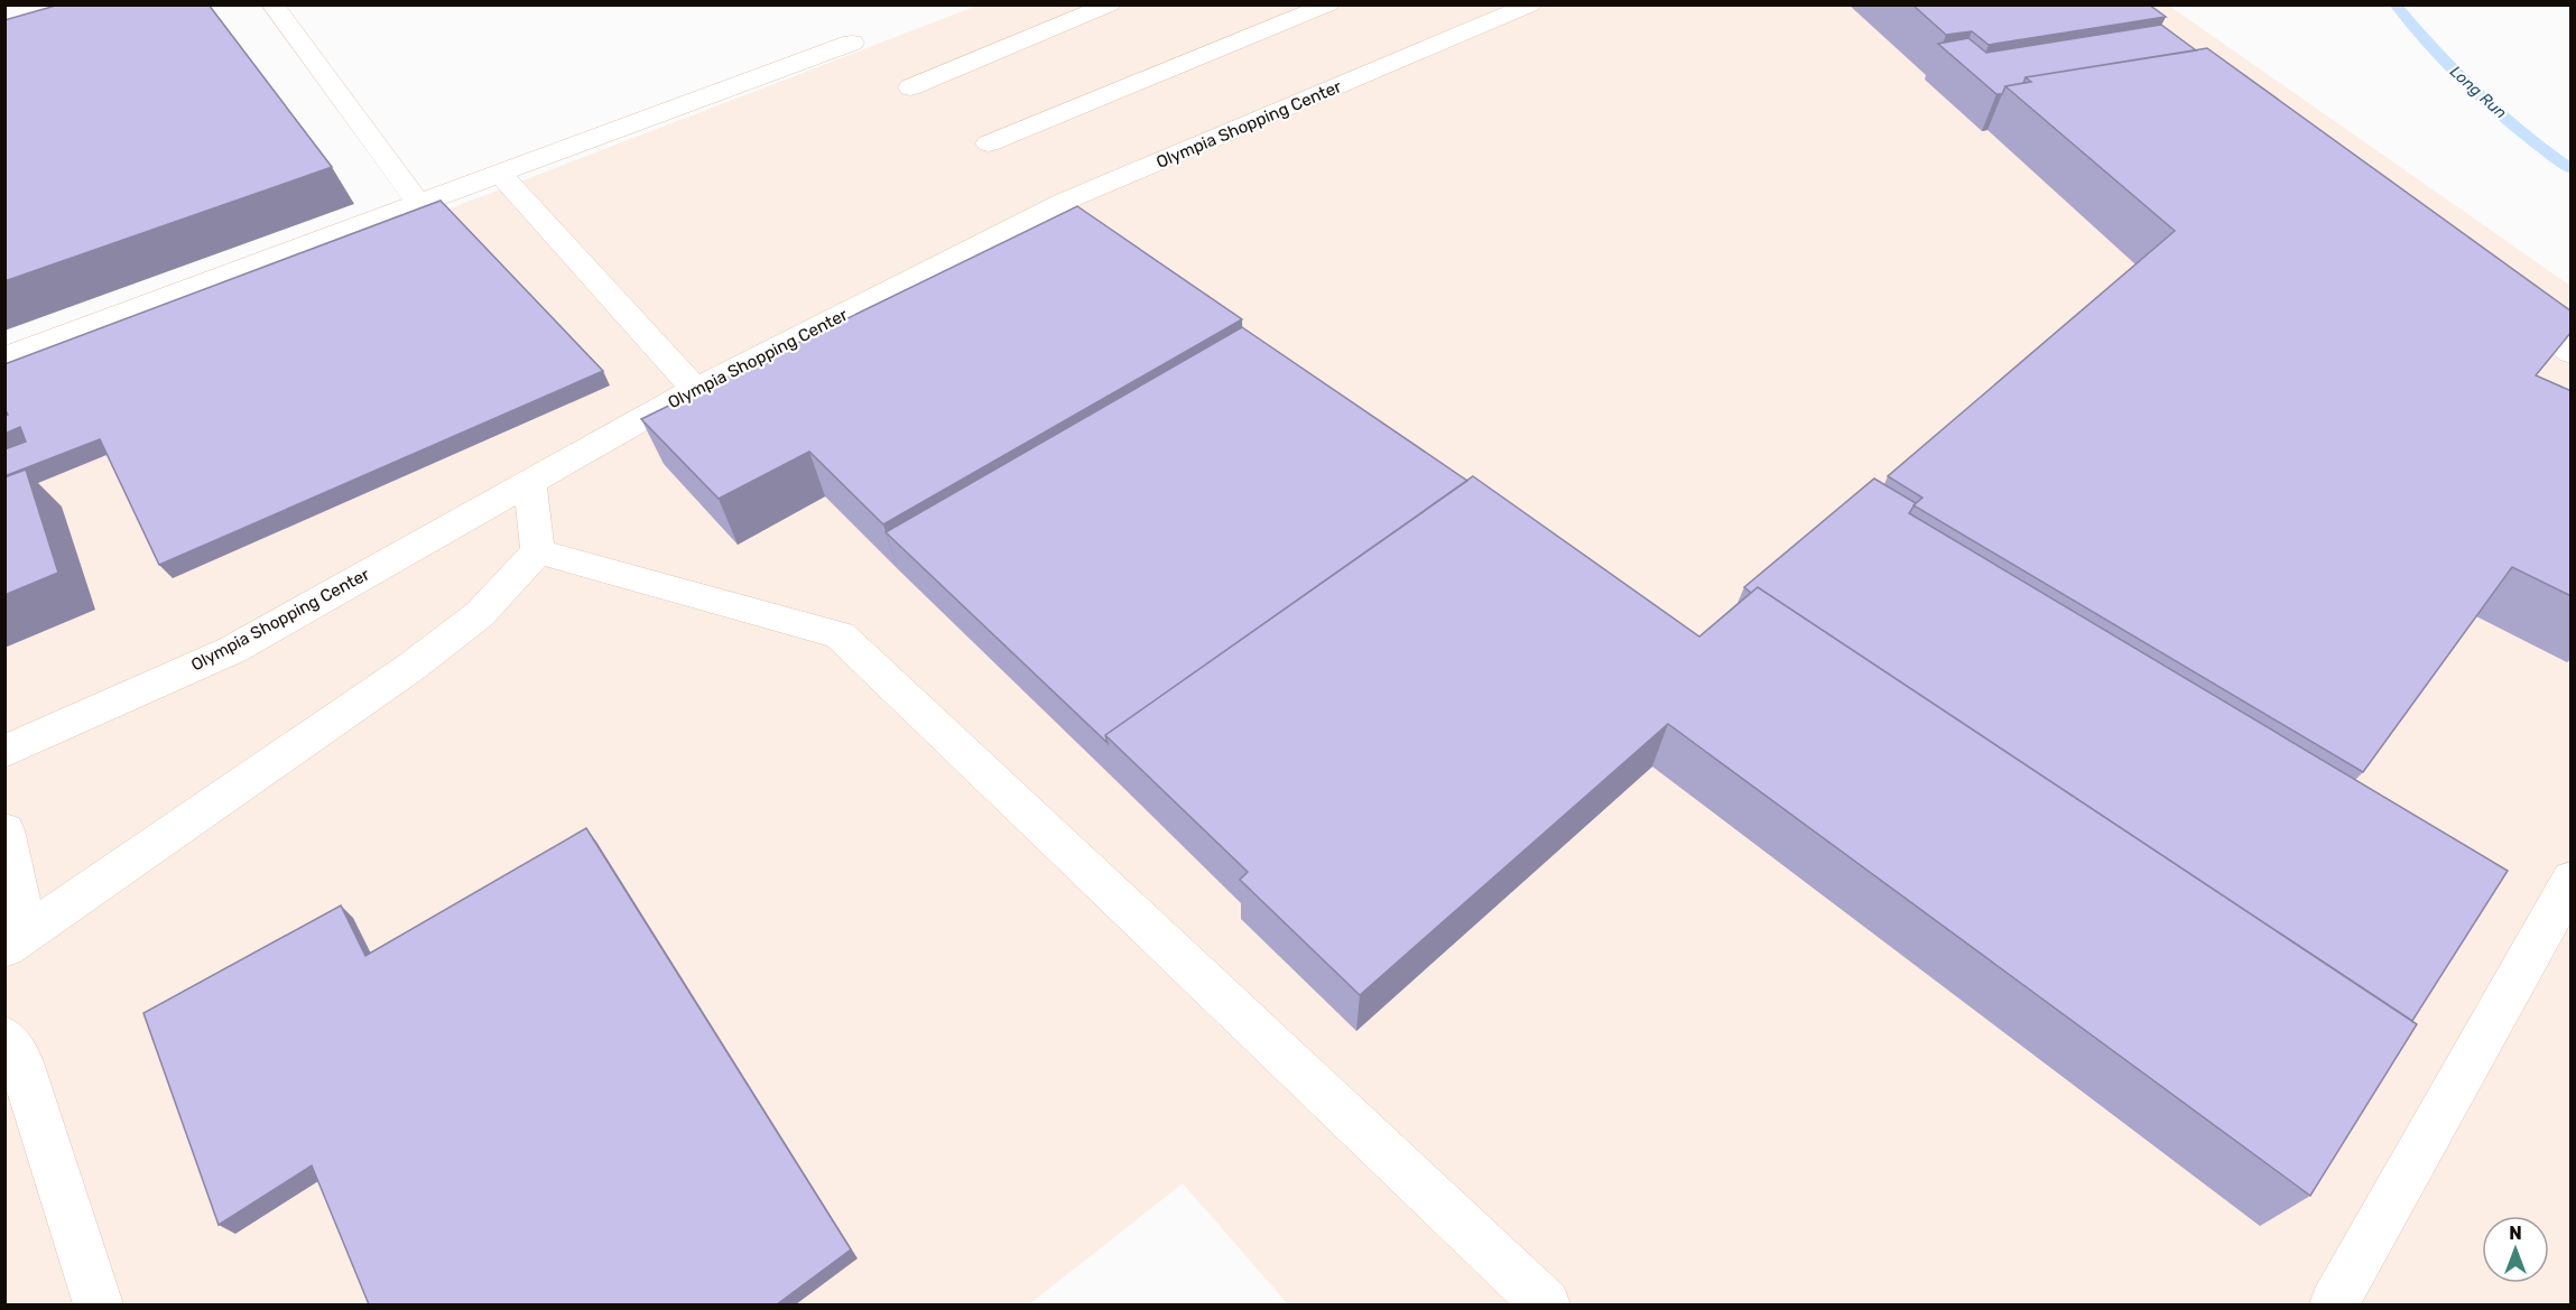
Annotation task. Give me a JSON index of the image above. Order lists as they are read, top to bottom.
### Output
{
  "streets": {
    "street": ["Olympia Shopping Center"]
  },
  "water": ["Long Run"],
  "north": "top"
}
